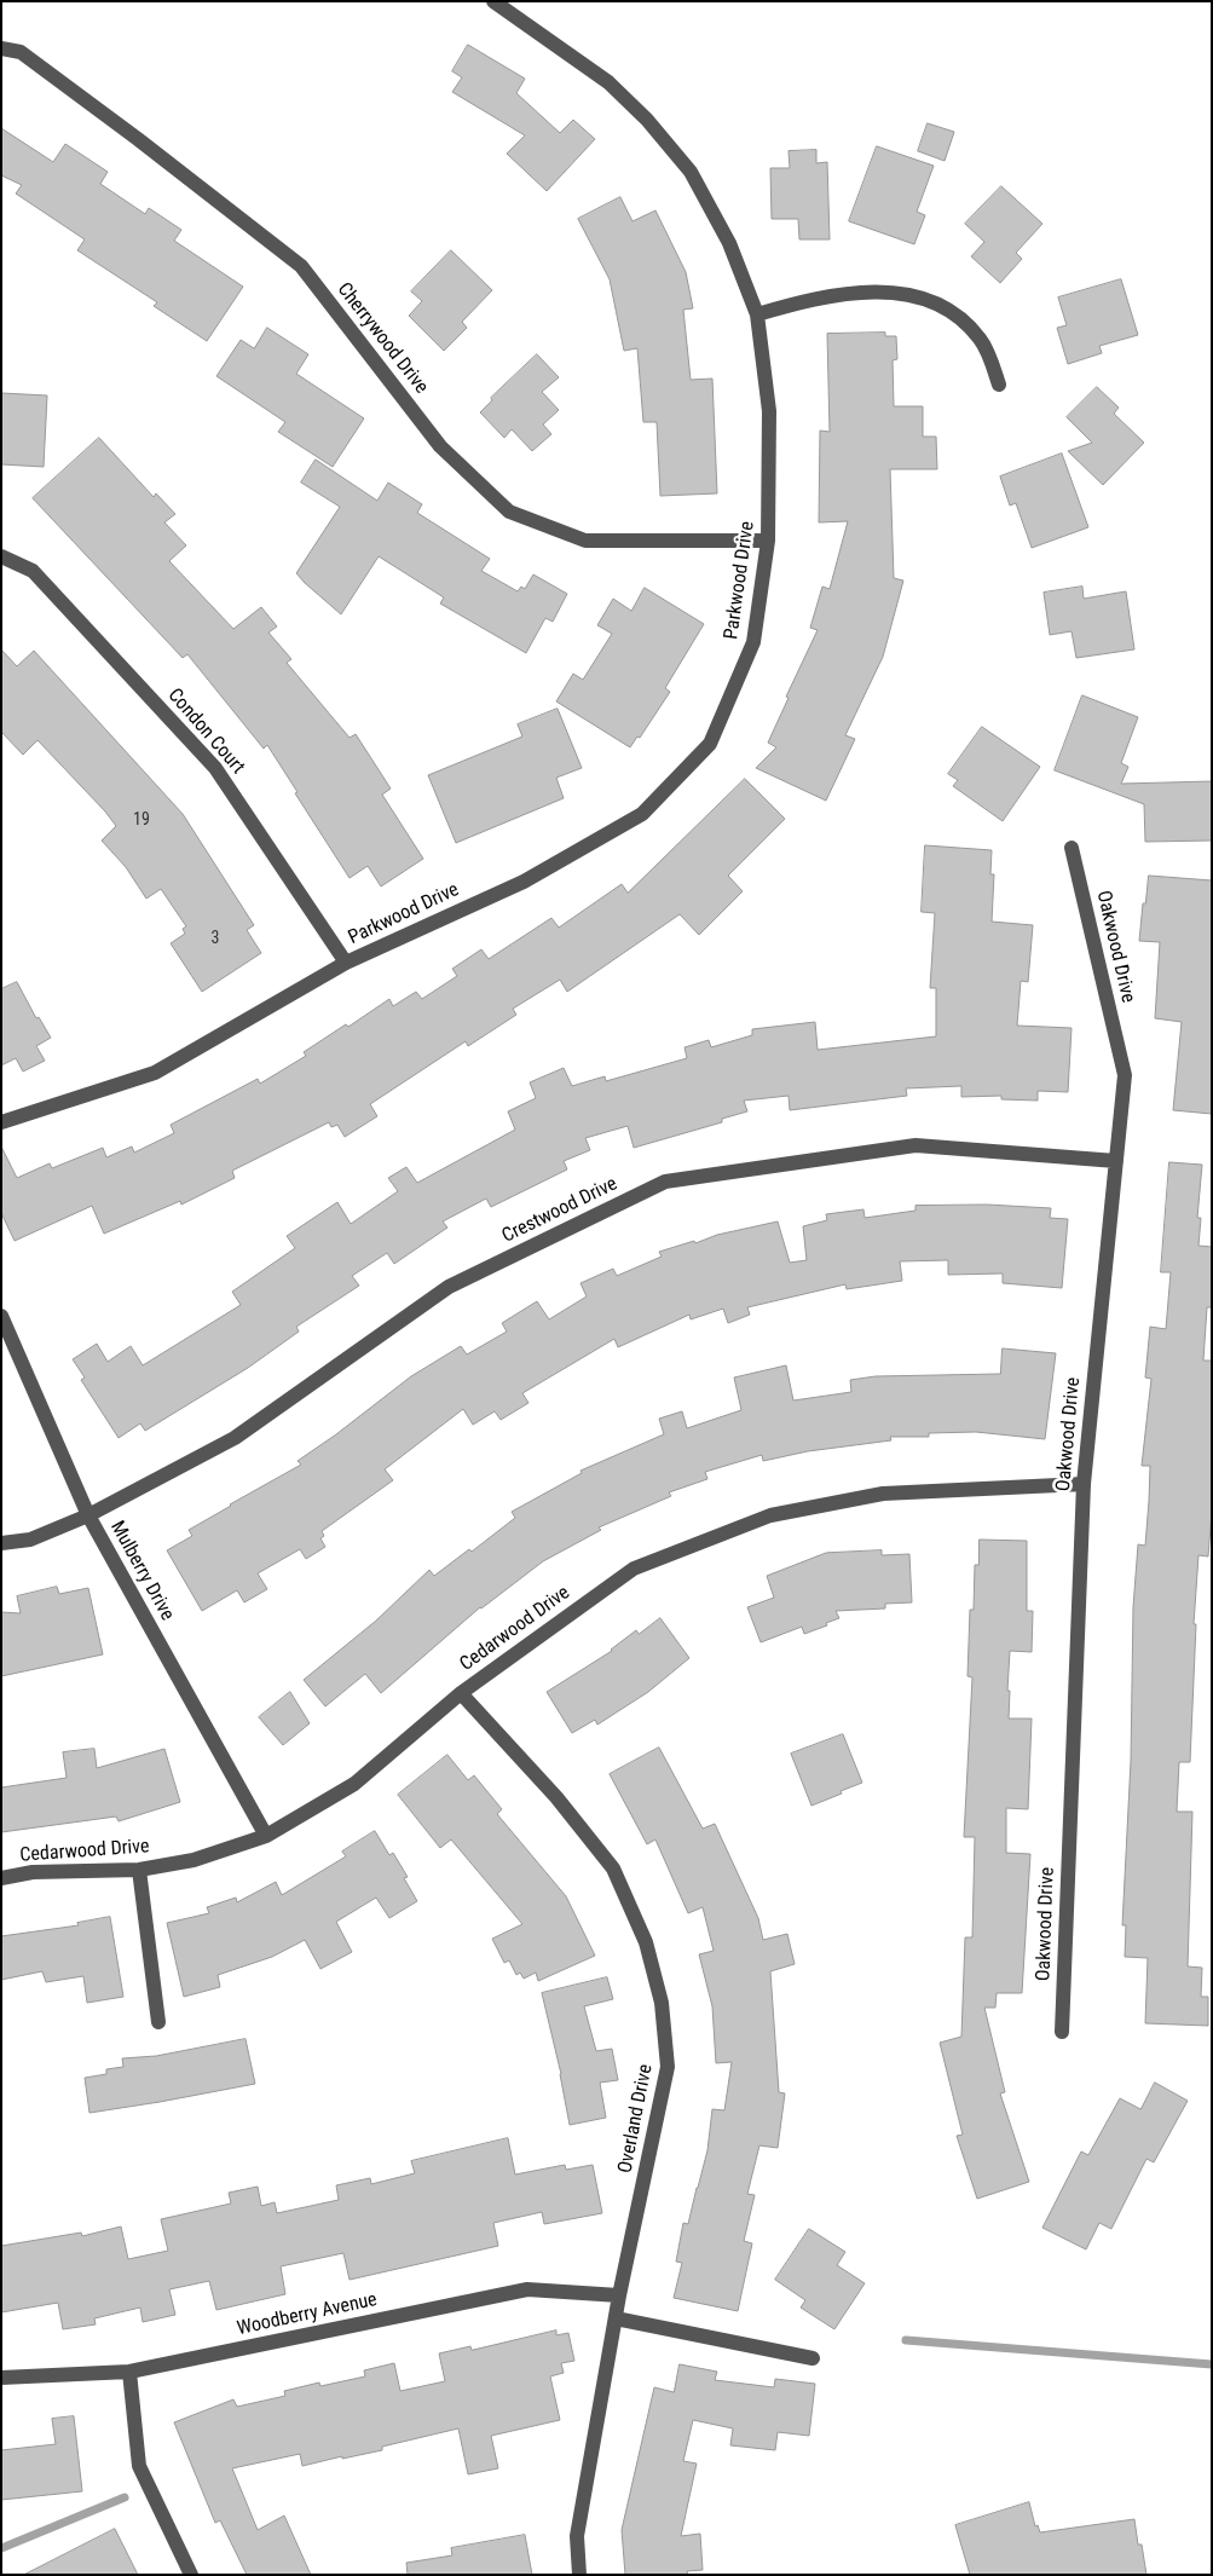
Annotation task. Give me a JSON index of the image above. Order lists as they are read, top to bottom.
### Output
{
  "streets": {
    "street": [
      "Cherrywood Drive",
      "Parkwood Drive",
      "Condon Court",
      "Oakwood Drive",
      "Crestwood Drive",
      "Mulberry Drive",
      "Cedarwood Drive",
      "Overland Drive",
      "Woodberry Avenue"
    ]
  },
  "crossings": [
    ["Cherrywood Drive", "Parkwood Drive"],
    ["Parkwood Drive", "Condon Court"],
    ["Oakwood Drive", "Crestwood Drive"],
    ["Oakwood Drive", "Cedarwood Drive"],
    ["Crestwood Drive", "Mulberry Drive"],
    ["Mulberry Drive", "Cedarwood Drive"],
    ["Cedarwood Drive", "Overland Drive"],
    ["Overland Drive", "Woodberry Avenue"]
  ],
  "house_numbers": ["19", "3"]
}
